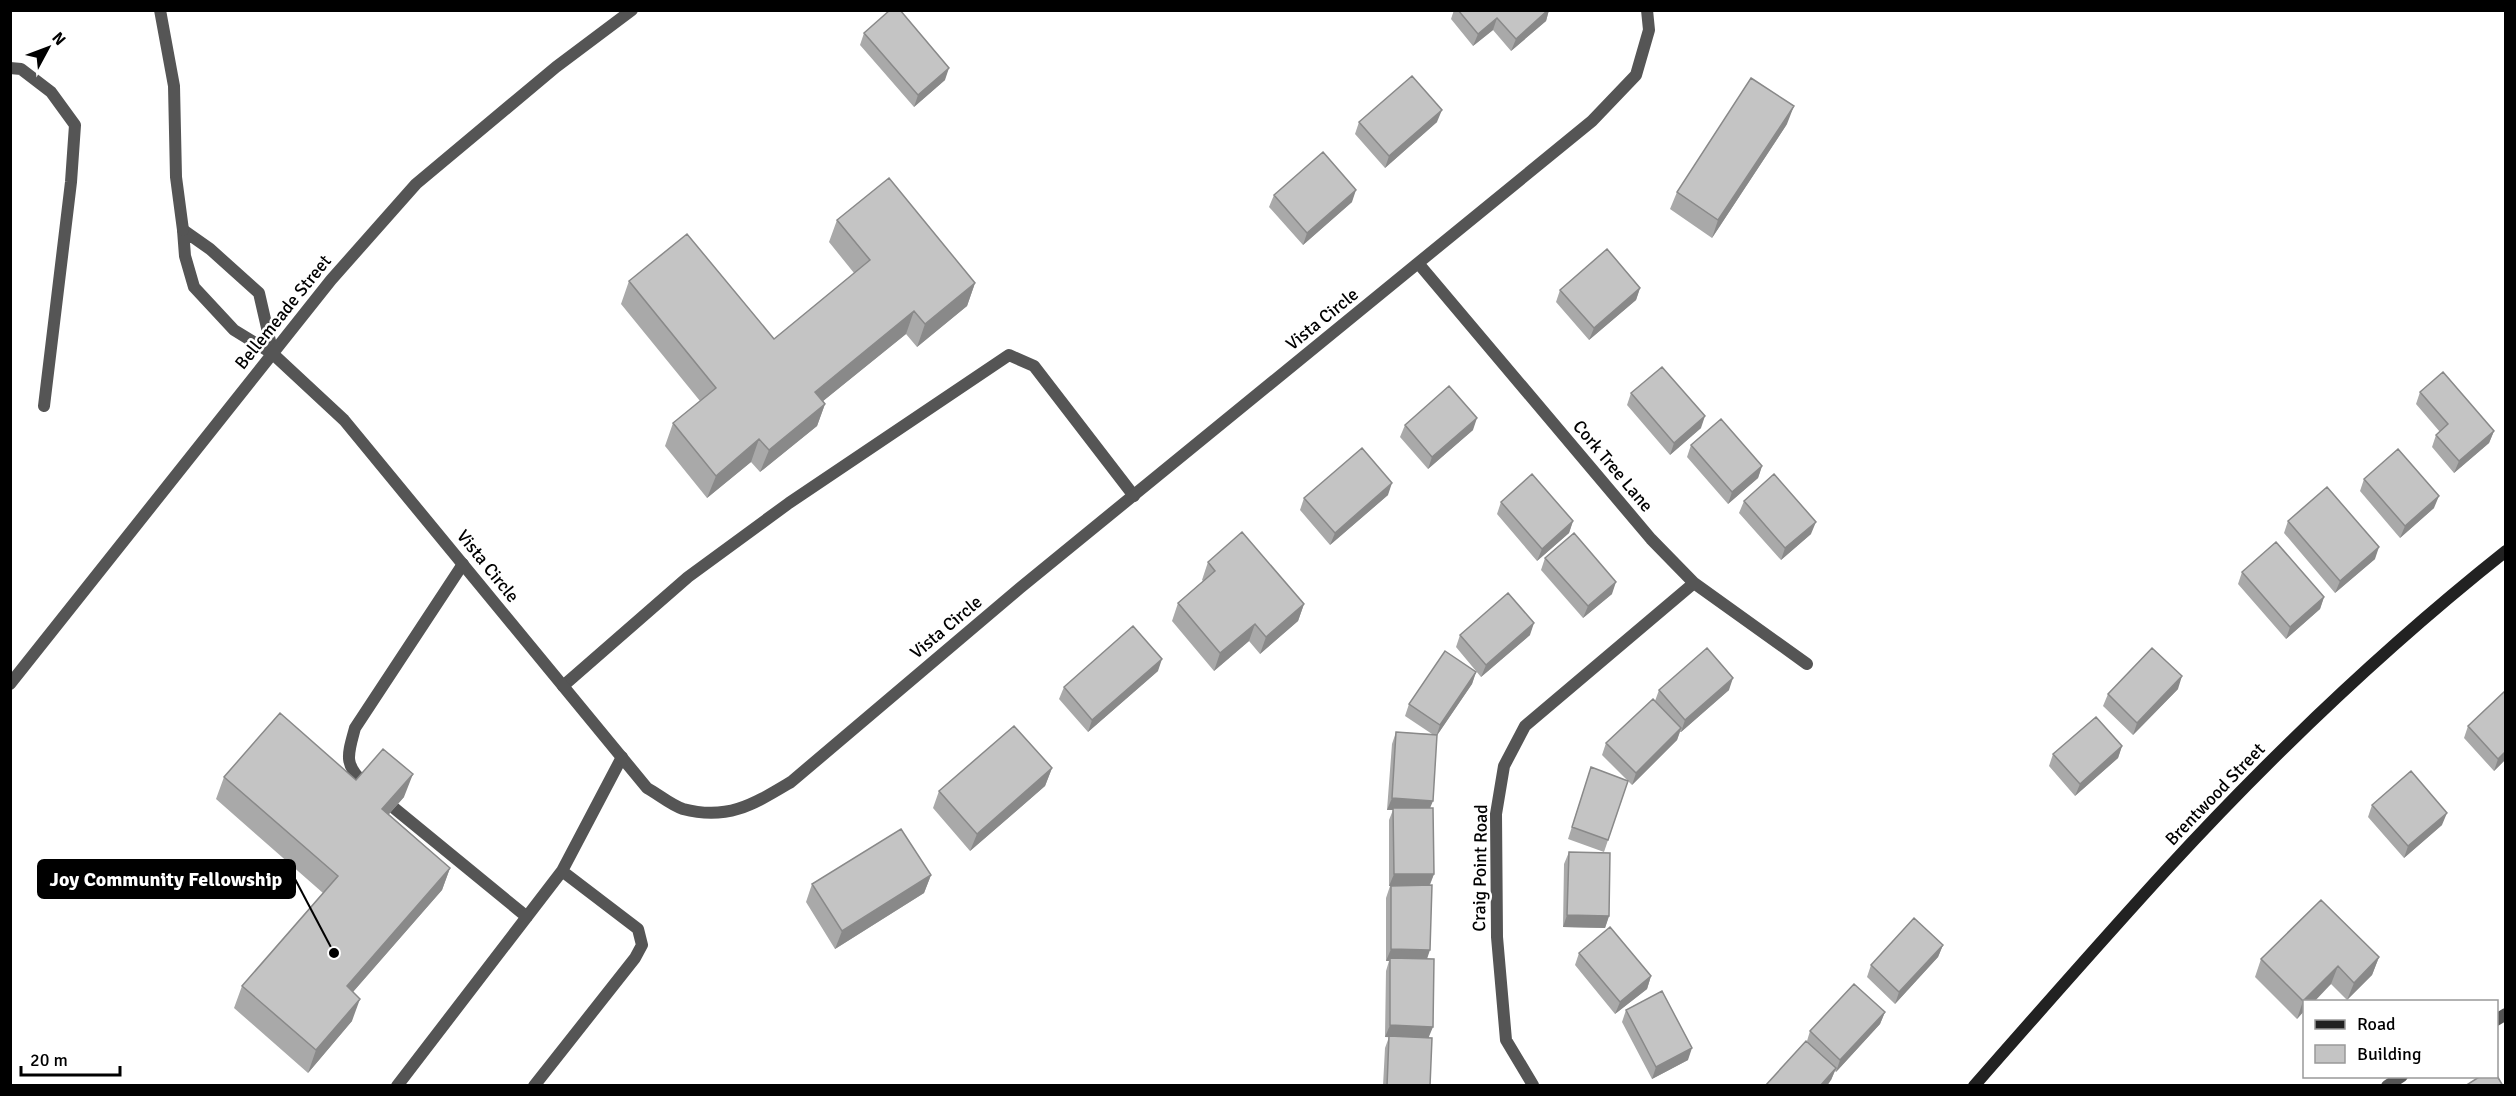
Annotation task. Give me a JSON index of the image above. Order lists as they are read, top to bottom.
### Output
{
  "streets": {
    "main road": ["Brentwood Street"],
    "street": [
      "Bellemeade Street",
      "Vista Circle",
      "Cork Tree Lane",
      "Craig Point Road"
    ]
  },
  "crossings": [
    ["Bellemeade Street", "Vista Circle"],
    ["Vista Circle", "Cork Tree Lane"],
    ["Cork Tree Lane", "Craig Point Road"]
  ],
  "places": ["Joy Community Fellowship"],
  "legend": ["Road", "Building"],
  "scale_bar": "20 m",
  "north": "top right"
}
